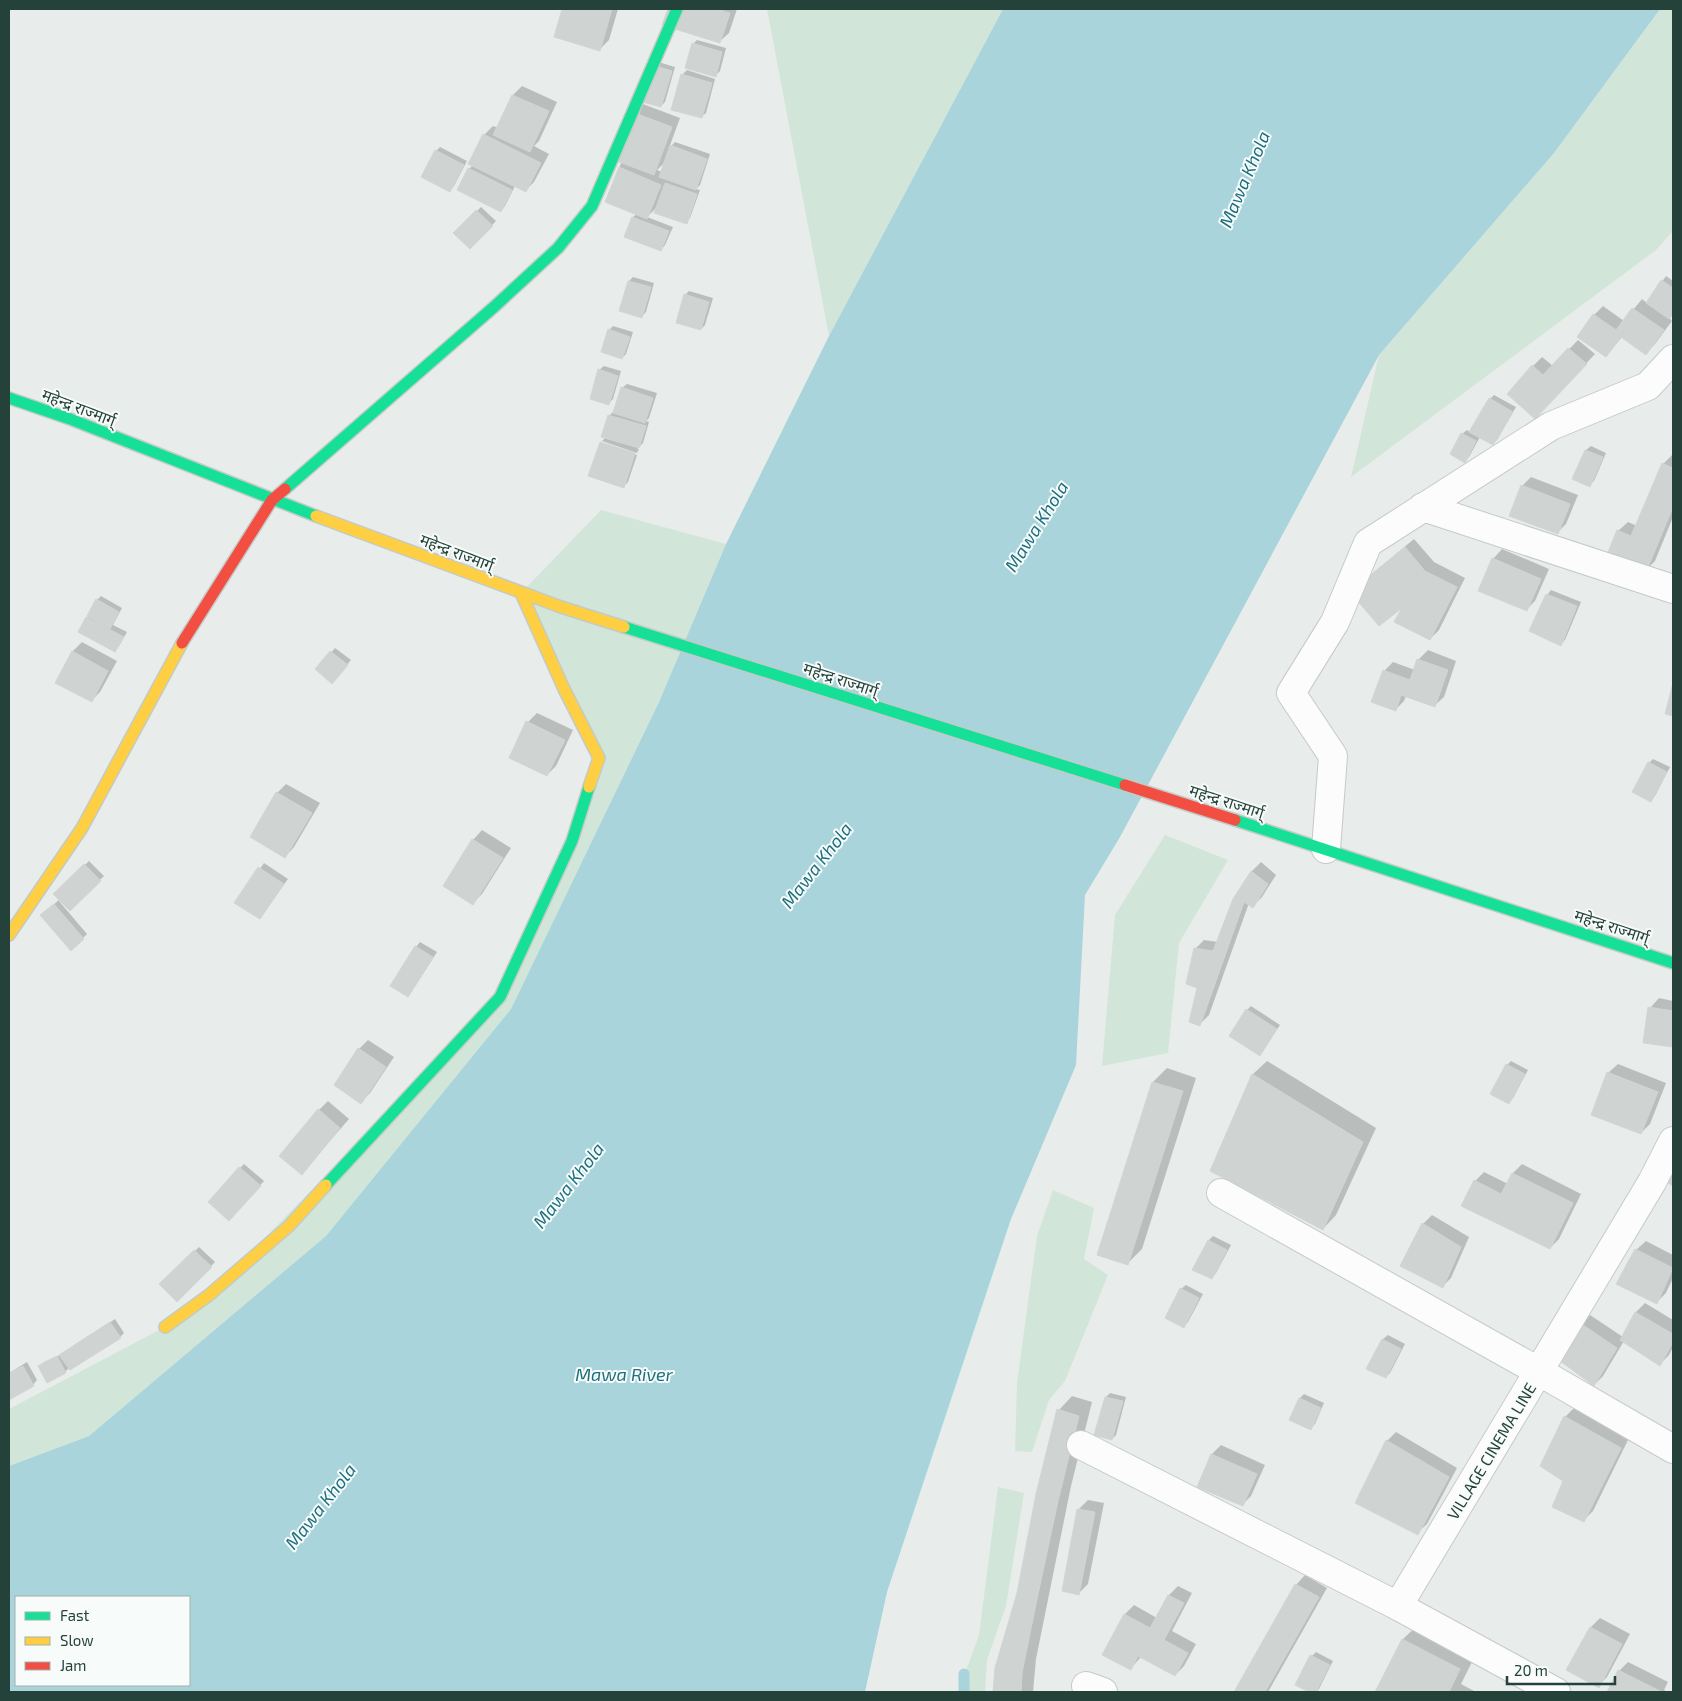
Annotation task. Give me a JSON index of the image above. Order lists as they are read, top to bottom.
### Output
{
  "streets": {
    "main road": ["महेन्द्र राज्मार्ग्"],
    "street": ["VILLAGE CINEMA LINE"]
  },
  "water": ["Mawa Khola", "Mawa River"],
  "legend": ["Fast", "Slow", "Jam"],
  "scale_bar": "20 m"
}
